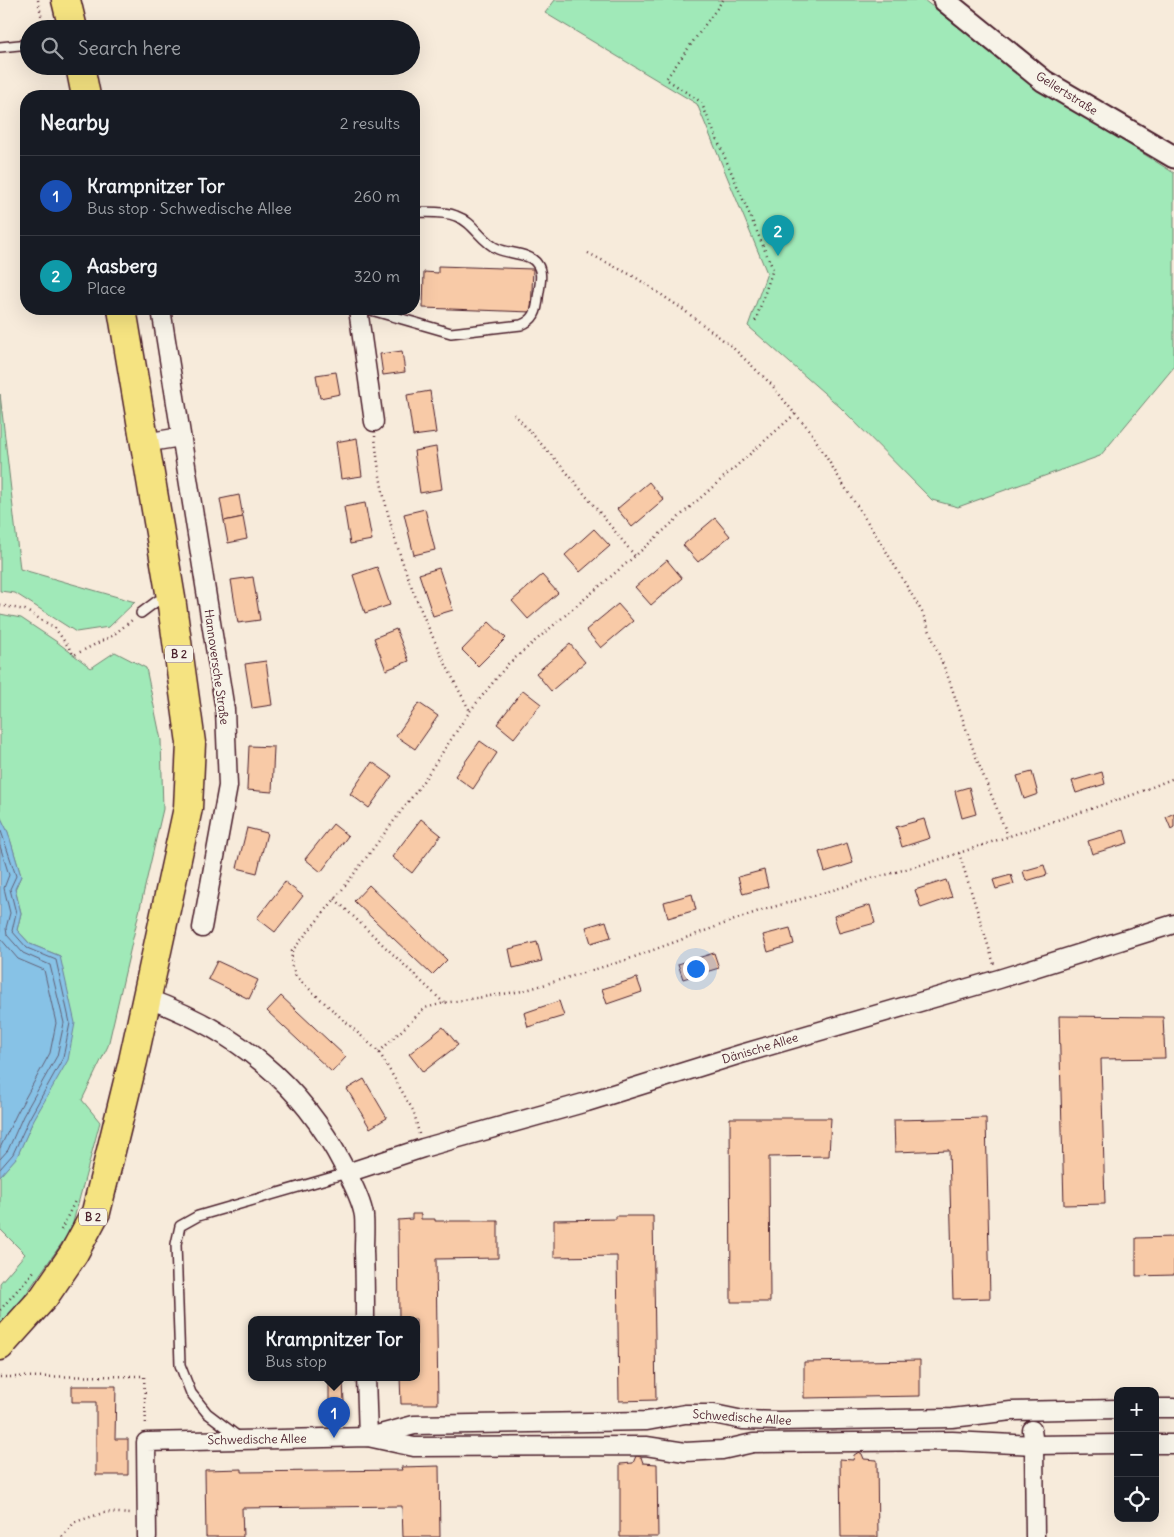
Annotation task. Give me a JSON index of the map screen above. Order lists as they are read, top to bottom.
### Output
{
  "streets": {
    "main road": ["B 2"],
    "street": [
      "Gellertstraße",
      "Hannoversche Straße",
      "Dänische Allee",
      "Schwedische Allee"
    ]
  },
  "page": {
    "search": "Search here",
    "heading": ["Nearby", "2 results"],
    "list": [
      {
        "mark": "1",
        "name": "Krampnitzer Tor",
        "note": "Bus stop · Schwedische Allee",
        "value": "260 m"
      },
      {
        "mark": "2",
        "name": "Aasberg",
        "note": "Place",
        "value": "320 m"
      }
    ],
    "pins": ["2", "1"],
    "popup": ["Krampnitzer Tor", "Bus stop"],
    "map_buttons": ["+", "−"]
  }
}
